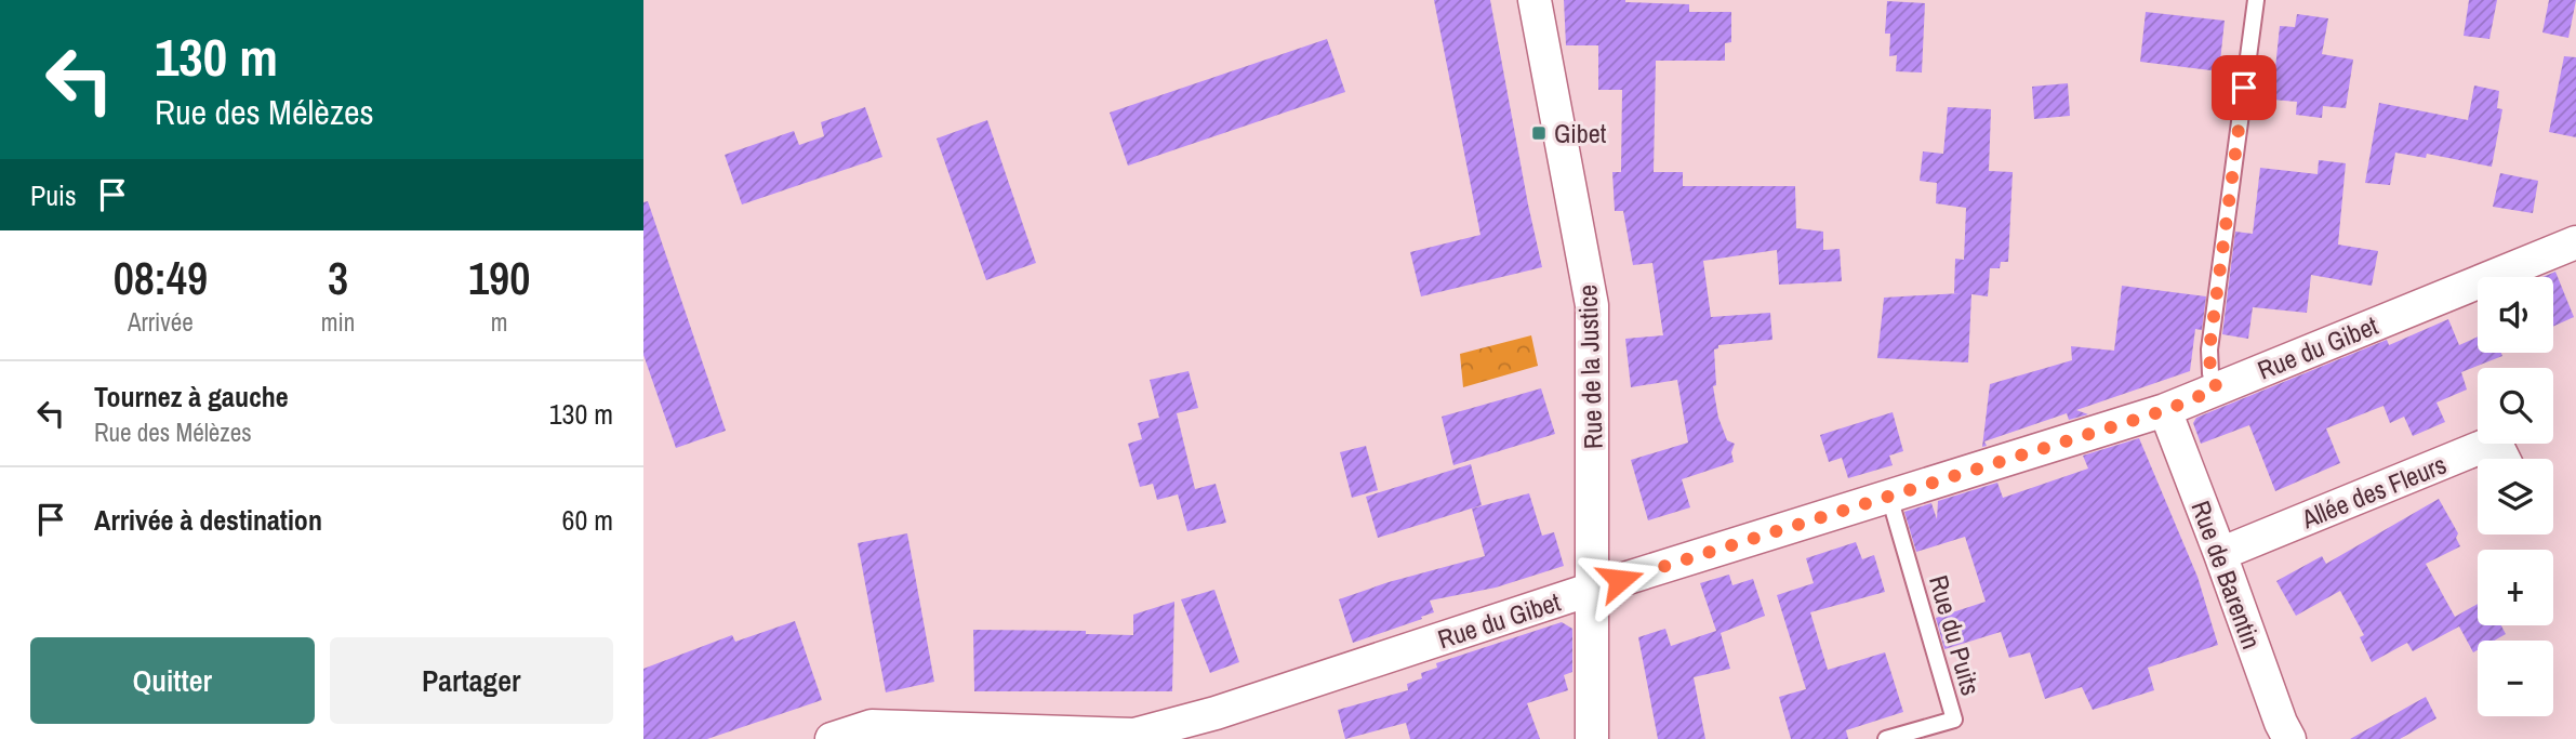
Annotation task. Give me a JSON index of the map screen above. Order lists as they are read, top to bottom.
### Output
{
  "streets": {
    "street": [
      "Rue du Gibet",
      "Rue de la Justice",
      "Allée des Fleurs",
      "Rue de Barentin"
    ],
    "lane": ["Rue du Puits"]
  },
  "crossings": [
    ["Rue du Gibet", "Rue de la Justice"],
    ["Rue du Gibet", "Rue de Barentin"],
    ["Rue du Gibet", "Rue du Puits"],
    ["Allée des Fleurs", "Rue de Barentin"]
  ],
  "places": {
    "transit": ["Gibet"]
  },
  "page": {
    "turn": ["130 m", "Rue des Mélèzes"],
    "then": "Puis",
    "eta": [
      "08:49",
      "Arrivée",
      "3",
      "min",
      "190",
      "m"
    ],
    "map_buttons": ["+", "−"],
    "list": [
      {
        "name": "Tournez à gauche",
        "note": "Rue des Mélèzes",
        "value": "130 m"
      },
      {
        "name": "Arrivée à destination",
        "value": "60 m"
      }
    ],
    "buttons": ["Quitter", "Partager"]
  }
}
